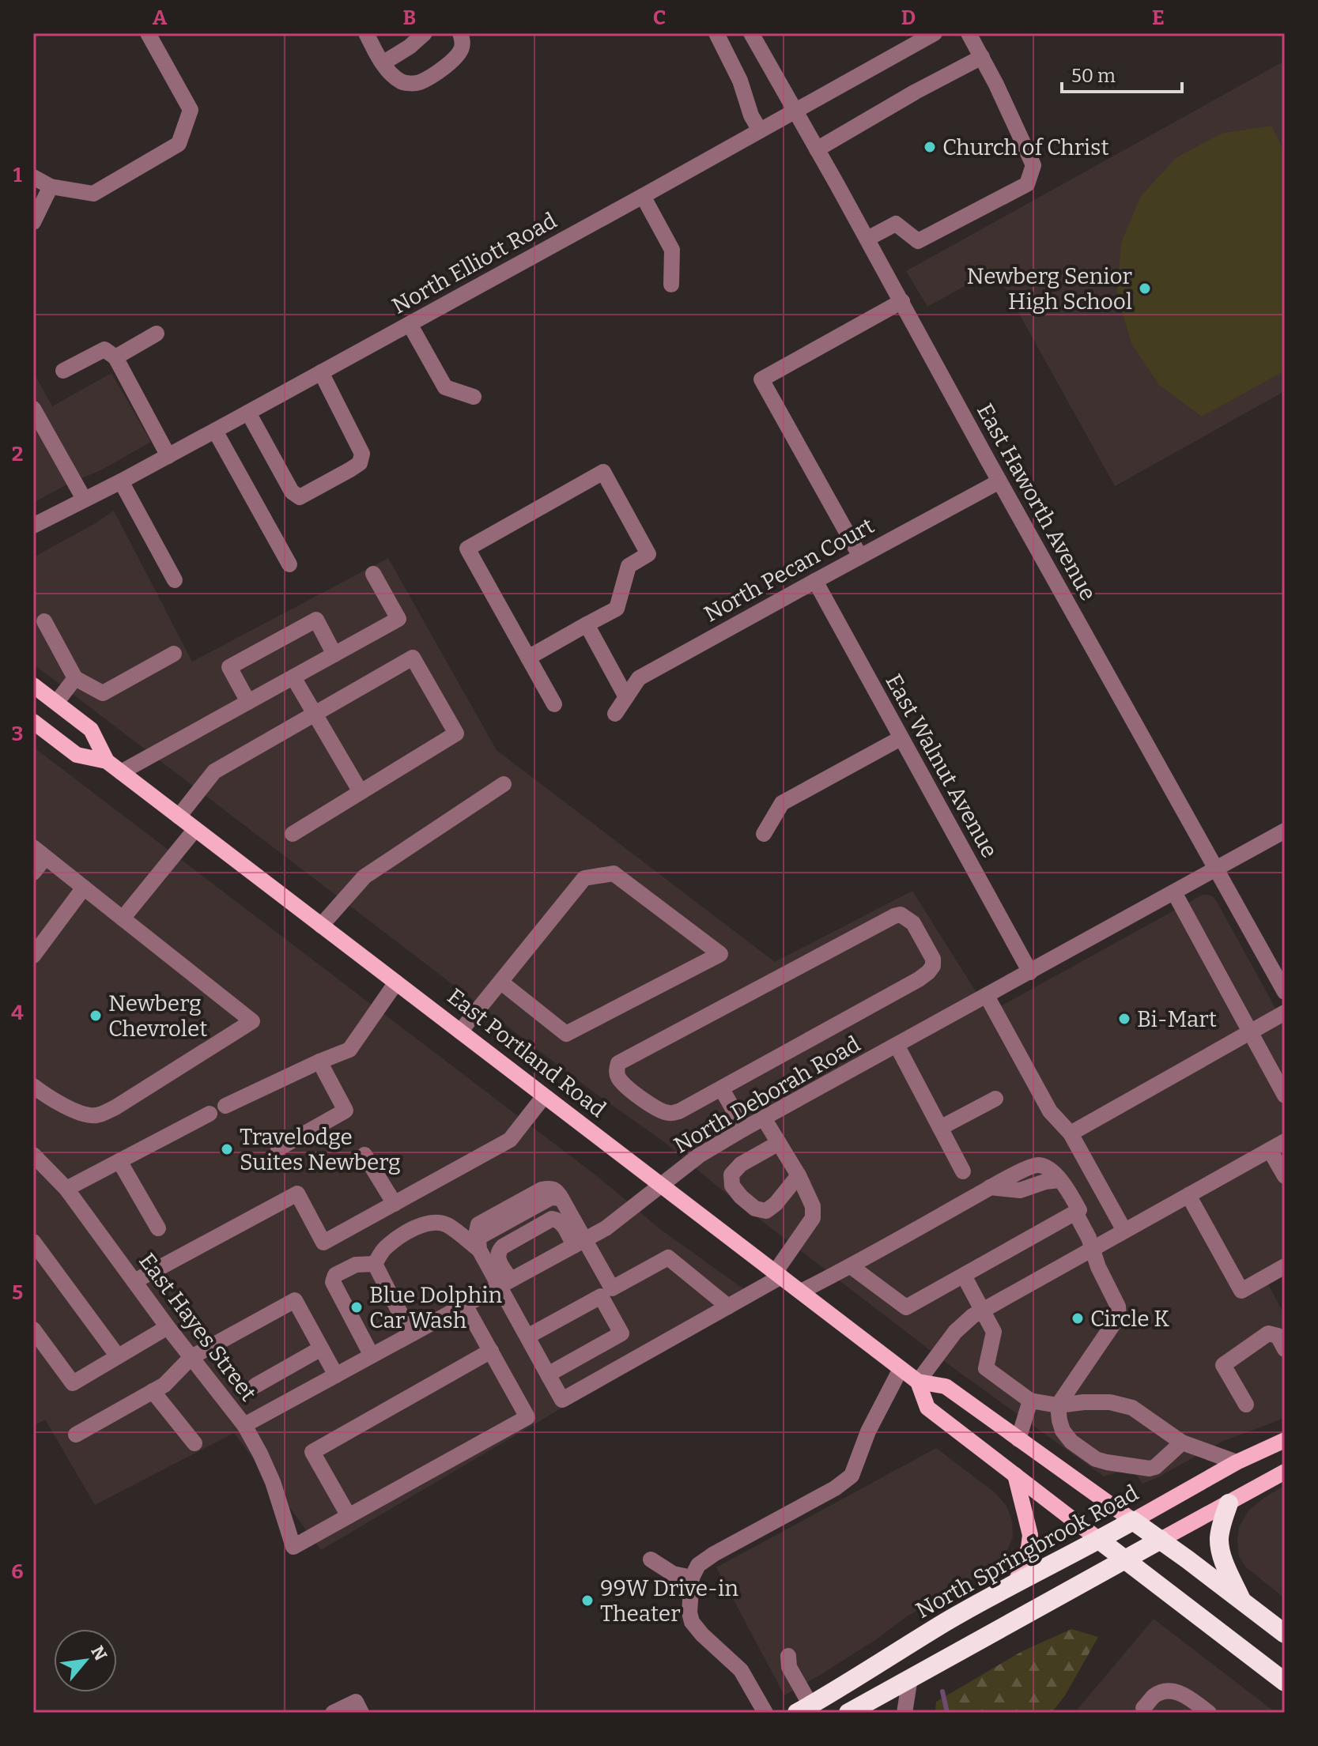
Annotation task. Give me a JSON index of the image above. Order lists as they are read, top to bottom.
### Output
{
  "streets": {
    "highway": ["East Portland Road", "North Springbrook Road"],
    "street": [
      "North Elliott Road",
      "East Haworth Avenue",
      "North Pecan Court",
      "East Walnut Avenue",
      "North Deborah Road",
      "East Hayes Street"
    ]
  },
  "crossings": [
    ["North Elliott Road", "East Haworth Avenue"],
    ["East Haworth Avenue", "North Pecan Court"],
    ["East Haworth Avenue", "North Deborah Road"],
    ["North Pecan Court", "East Walnut Avenue"],
    ["East Walnut Avenue", "North Deborah Road"],
    ["East Portland Road", "North Deborah Road"],
    ["East Portland Road", "North Springbrook Road"],
    ["North Deborah Road", "East Hayes Street"]
  ],
  "places": [
    "Church of Christ",
    "Newberg Senior High School",
    "Newberg Chevrolet",
    "Bi-Mart",
    "Travelodge Suites Newberg",
    "Blue Dolphin Car Wash",
    "Circle K",
    "99W Drive-in Theater"
  ],
  "scale_bar": "50 m",
  "north": "top right",
  "grid": {
    "columns": [
      "A",
      "B",
      "C",
      "D",
      "E"
    ],
    "rows": [
      "1",
      "2",
      "3",
      "4",
      "5",
      "6"
    ]
  }
}
